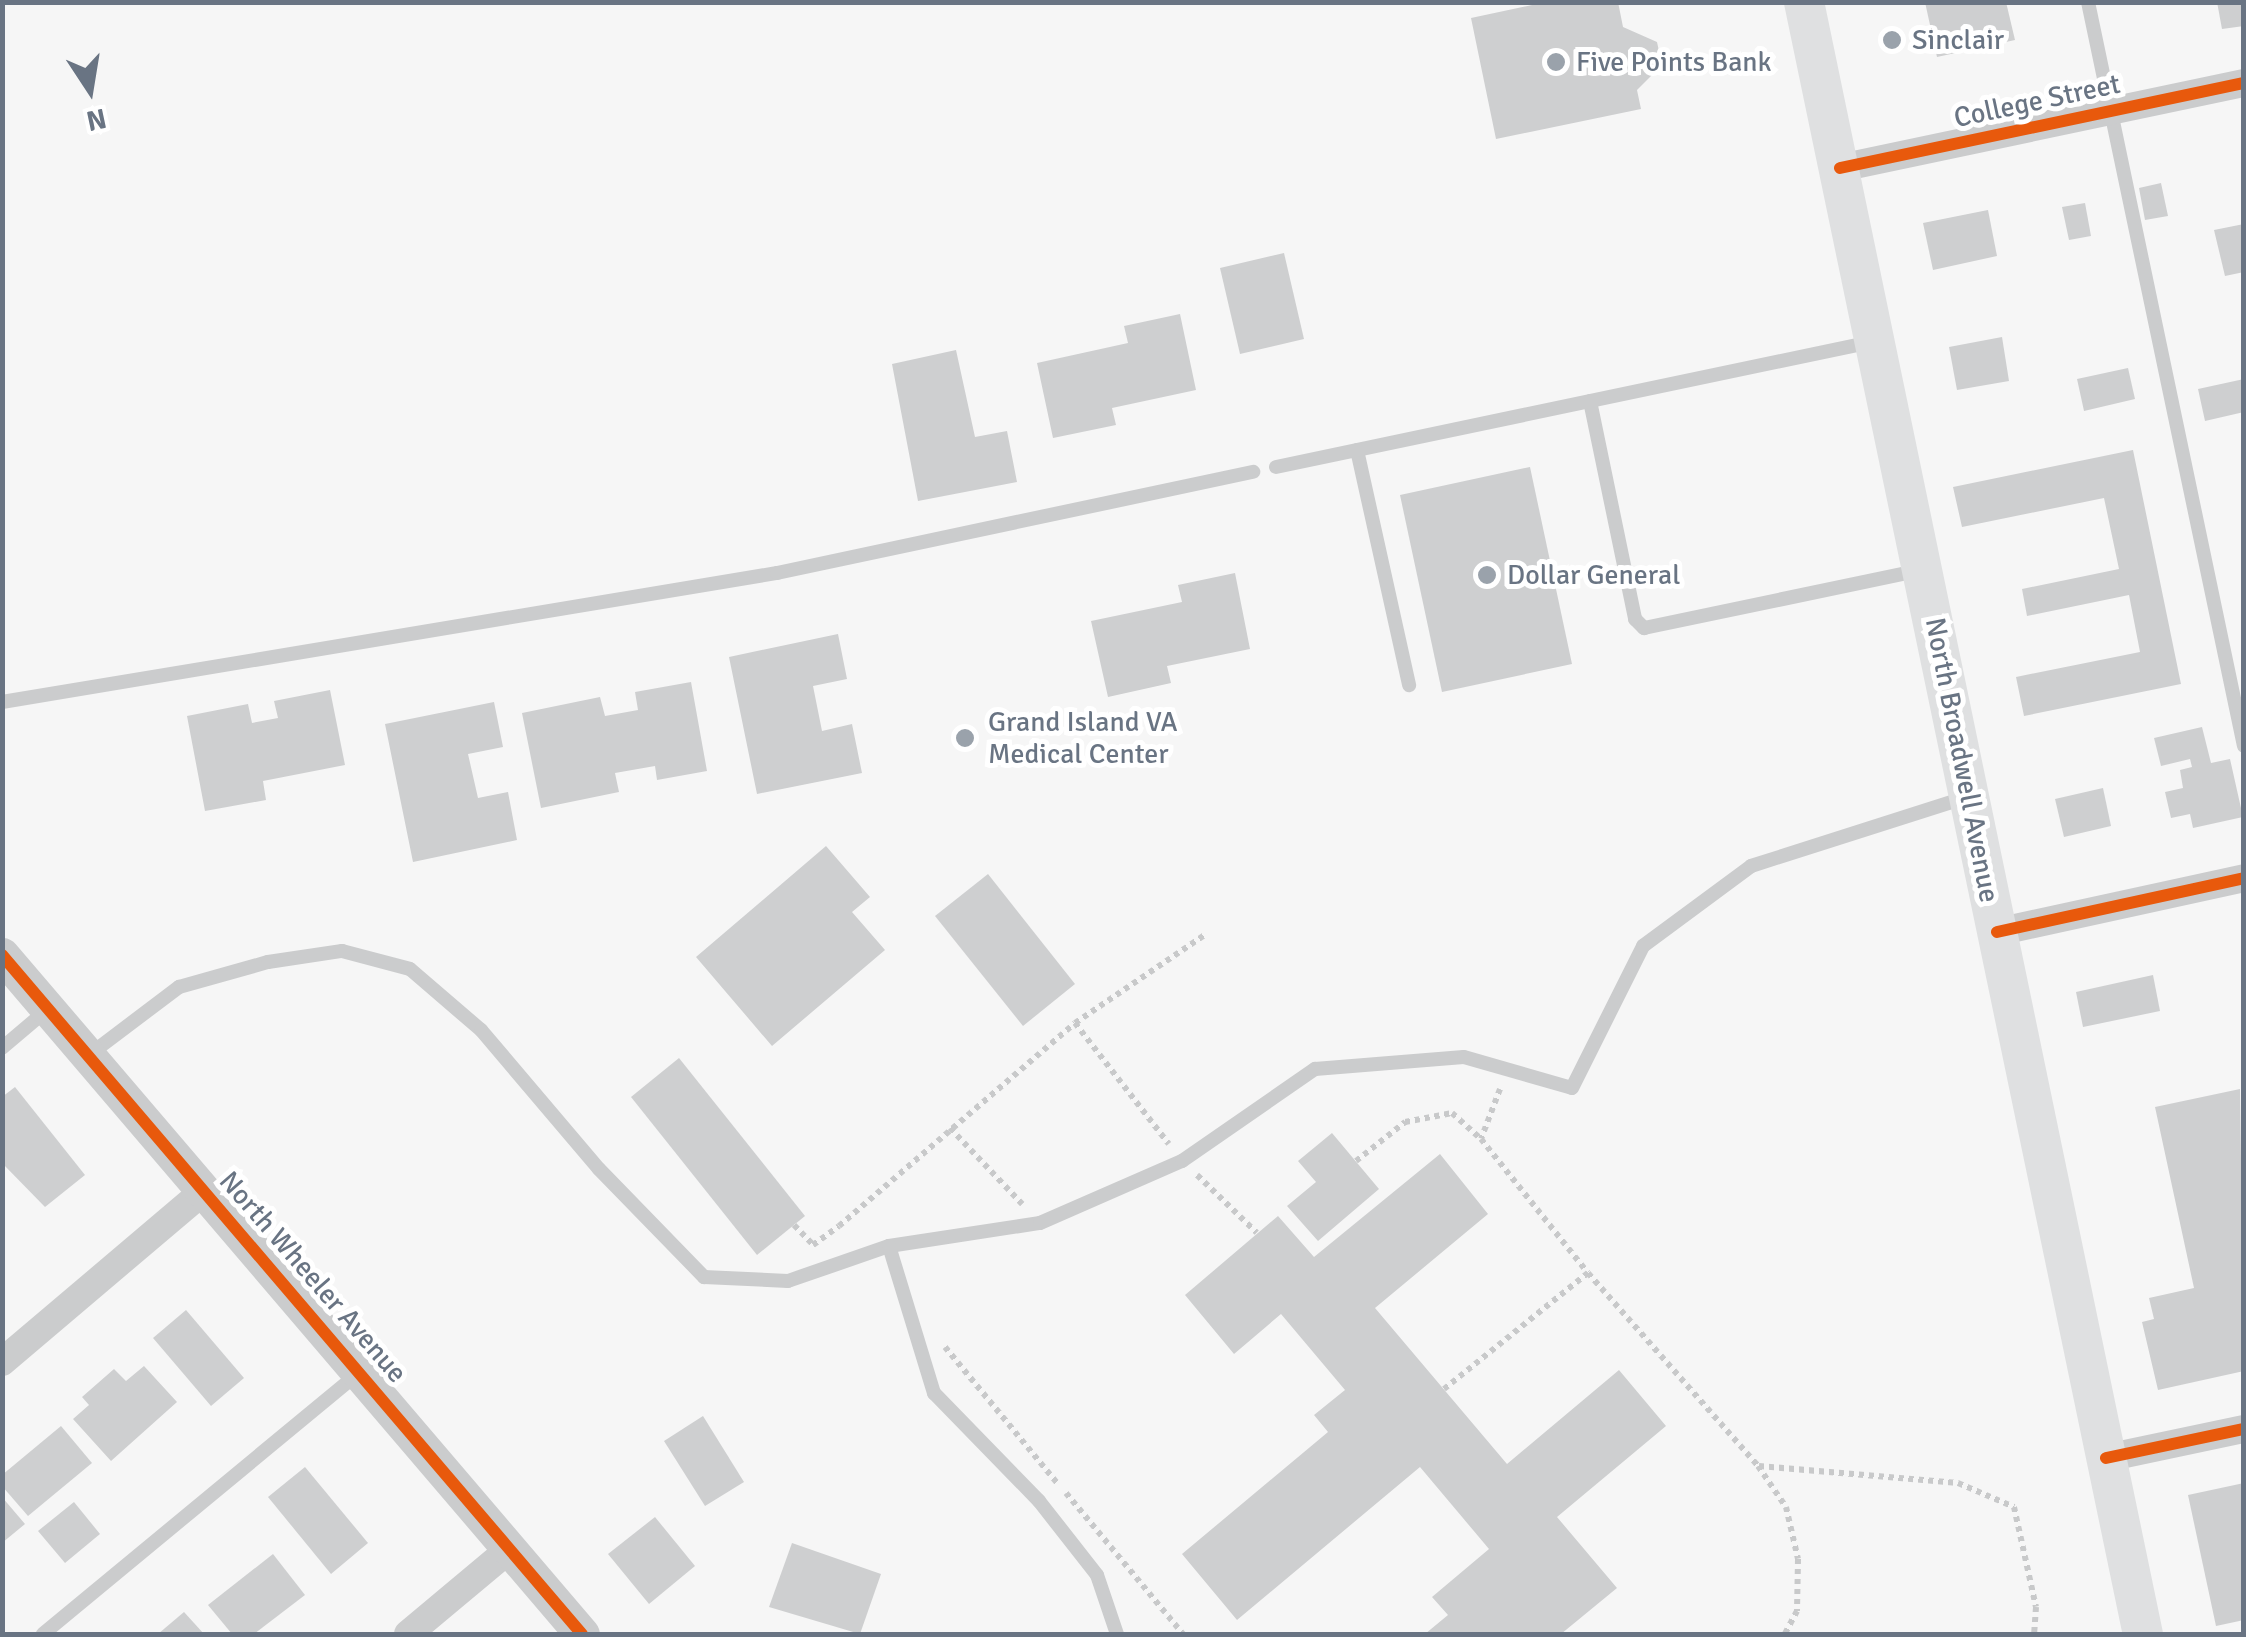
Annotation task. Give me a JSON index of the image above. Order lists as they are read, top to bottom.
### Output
{
  "streets": {
    "main road": ["North Broadwell Avenue"],
    "street": ["College Street", "North Wheeler Avenue"]
  },
  "crossings": [
    ["College Street", "North Broadwell Avenue"]
  ],
  "places": [
    "Sinclair",
    "Five Points Bank",
    "Dollar General",
    "Grand Island VA Medical Center"
  ],
  "north": "bottom"
}
